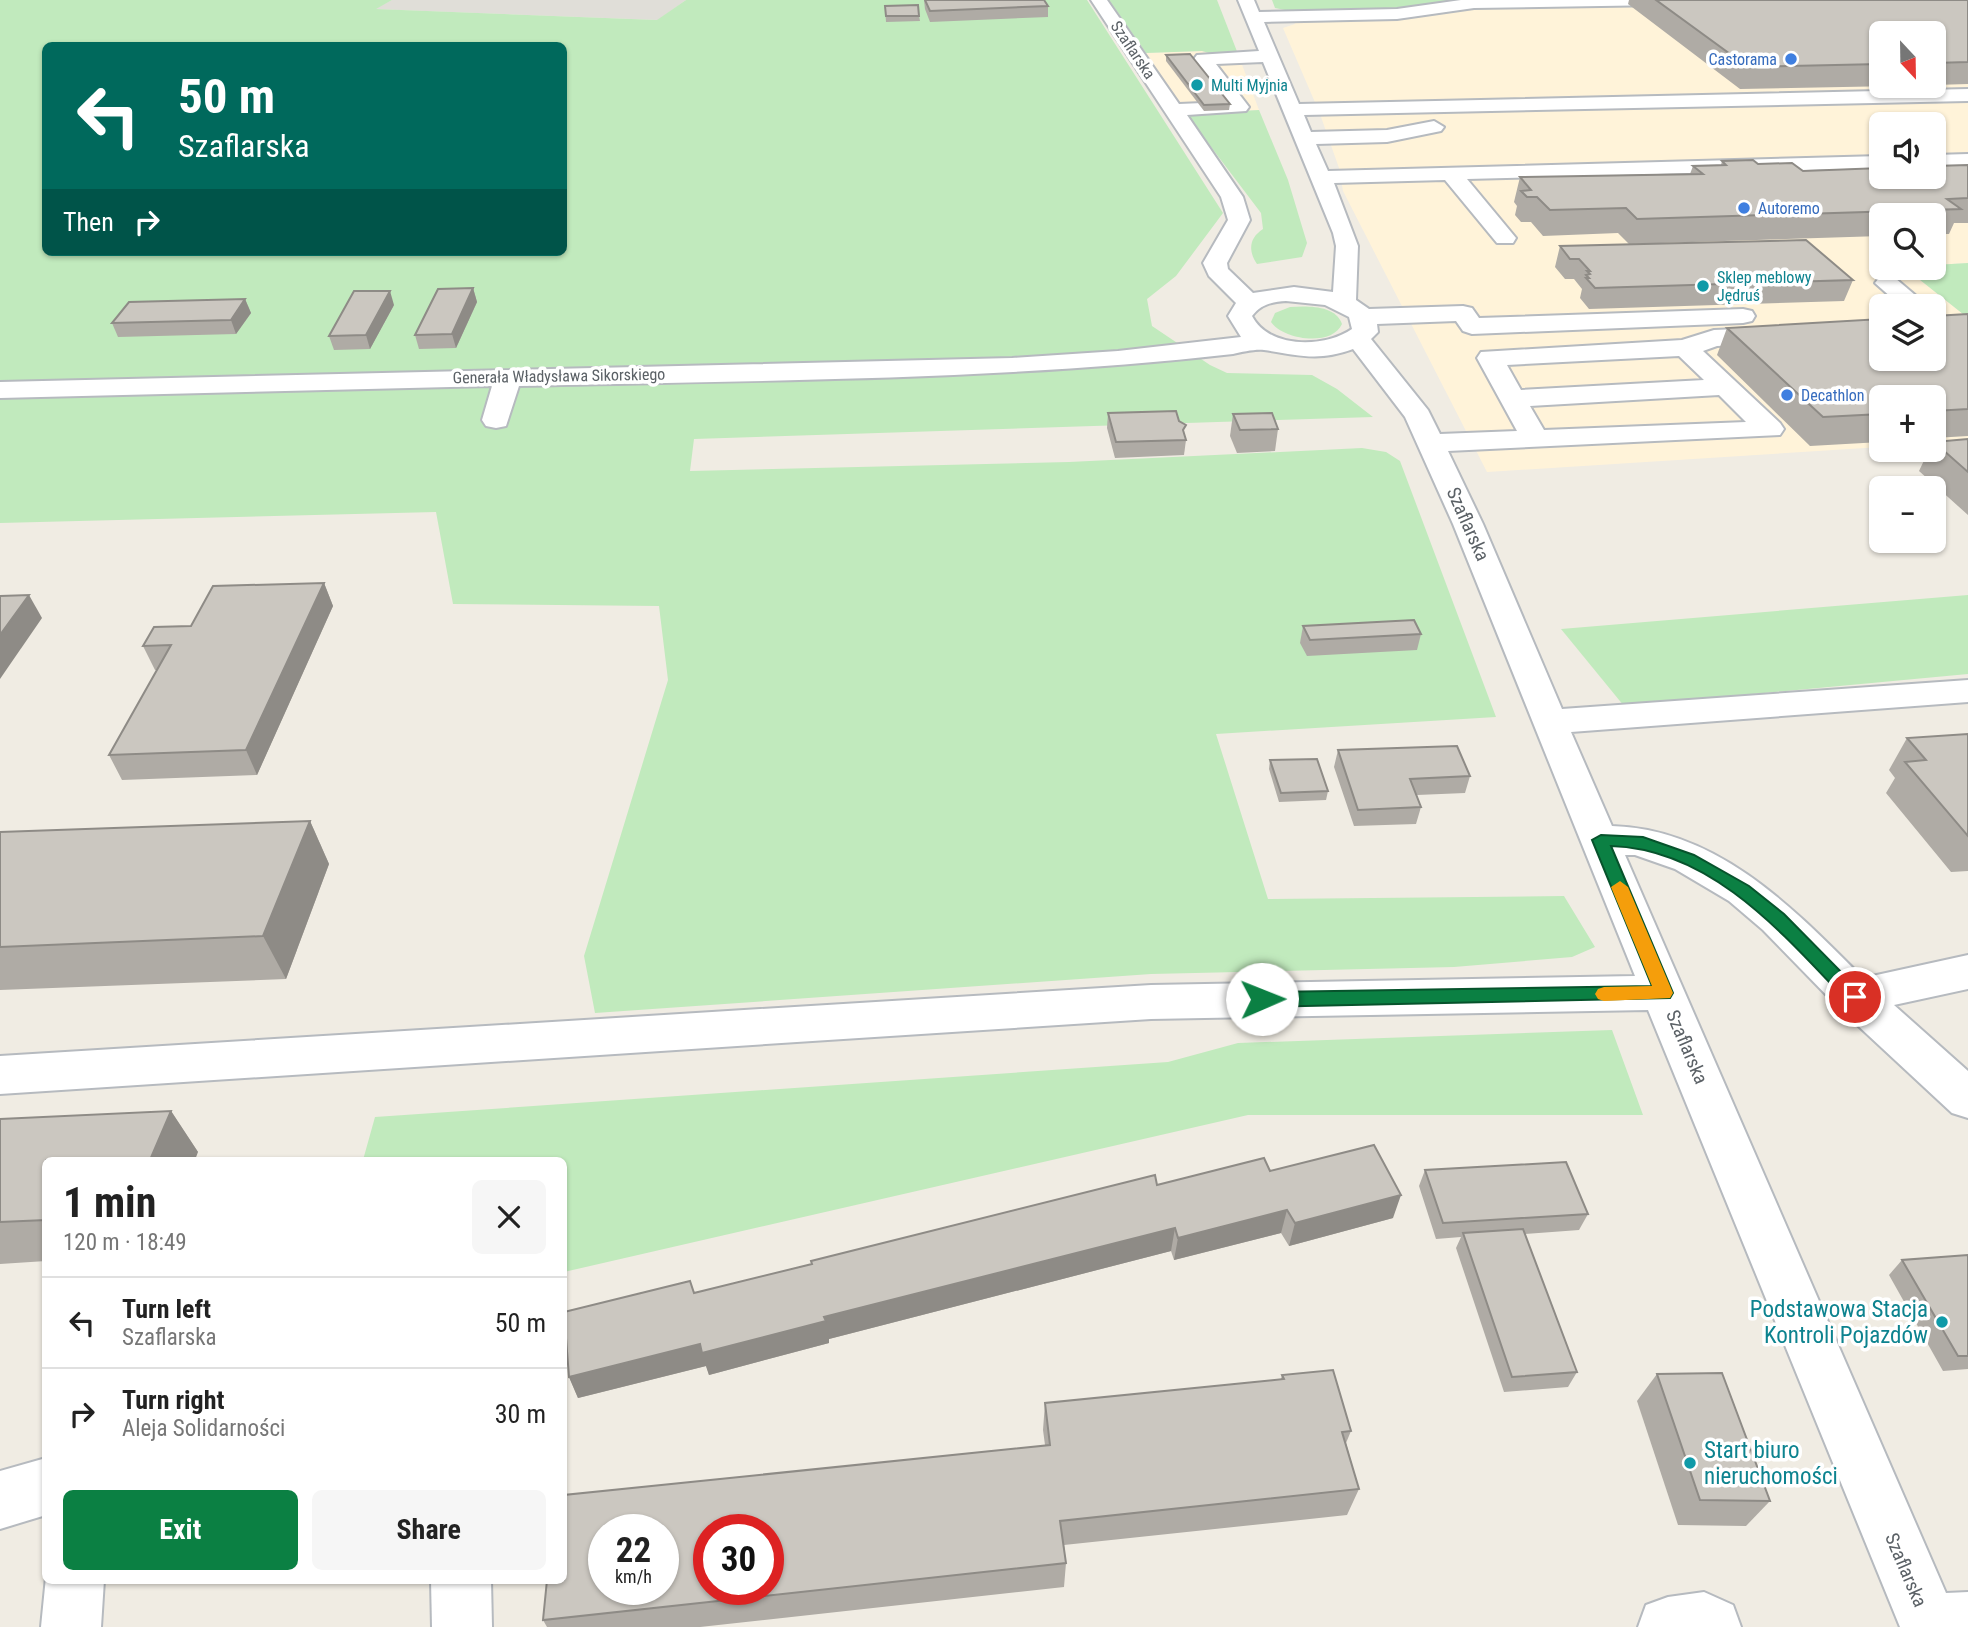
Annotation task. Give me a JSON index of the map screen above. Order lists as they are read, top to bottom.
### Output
{
  "streets": {
    "street": ["Szaflarska", "Generała Władysława Sikorskiego"]
  },
  "crossings": [
    ["Szaflarska", "Generała Władysława Sikorskiego"]
  ],
  "places": [
    "Castorama",
    "Multi Myjnia",
    "Autoremo",
    "Sklep meblowy Jędruś",
    "Decathlon",
    "Podstawowa Stacja Kontroli Pojazdów",
    "Start biuro nieruchomości"
  ],
  "north": "bottom",
  "page": {
    "map_buttons": ["+", "−"],
    "turn": ["50 m", "Szaflarska"],
    "then": "Then",
    "heading": ["1 min", "120 m · 18:49"],
    "list": [
      {
        "name": "Turn left",
        "note": "Szaflarska",
        "value": "50 m"
      },
      {
        "name": "Turn right",
        "note": "Aleja Solidarności",
        "value": "30 m"
      }
    ],
    "buttons": ["Exit", "Share"],
    "speed": "22 km/h",
    "limit": "30"
  }
}
